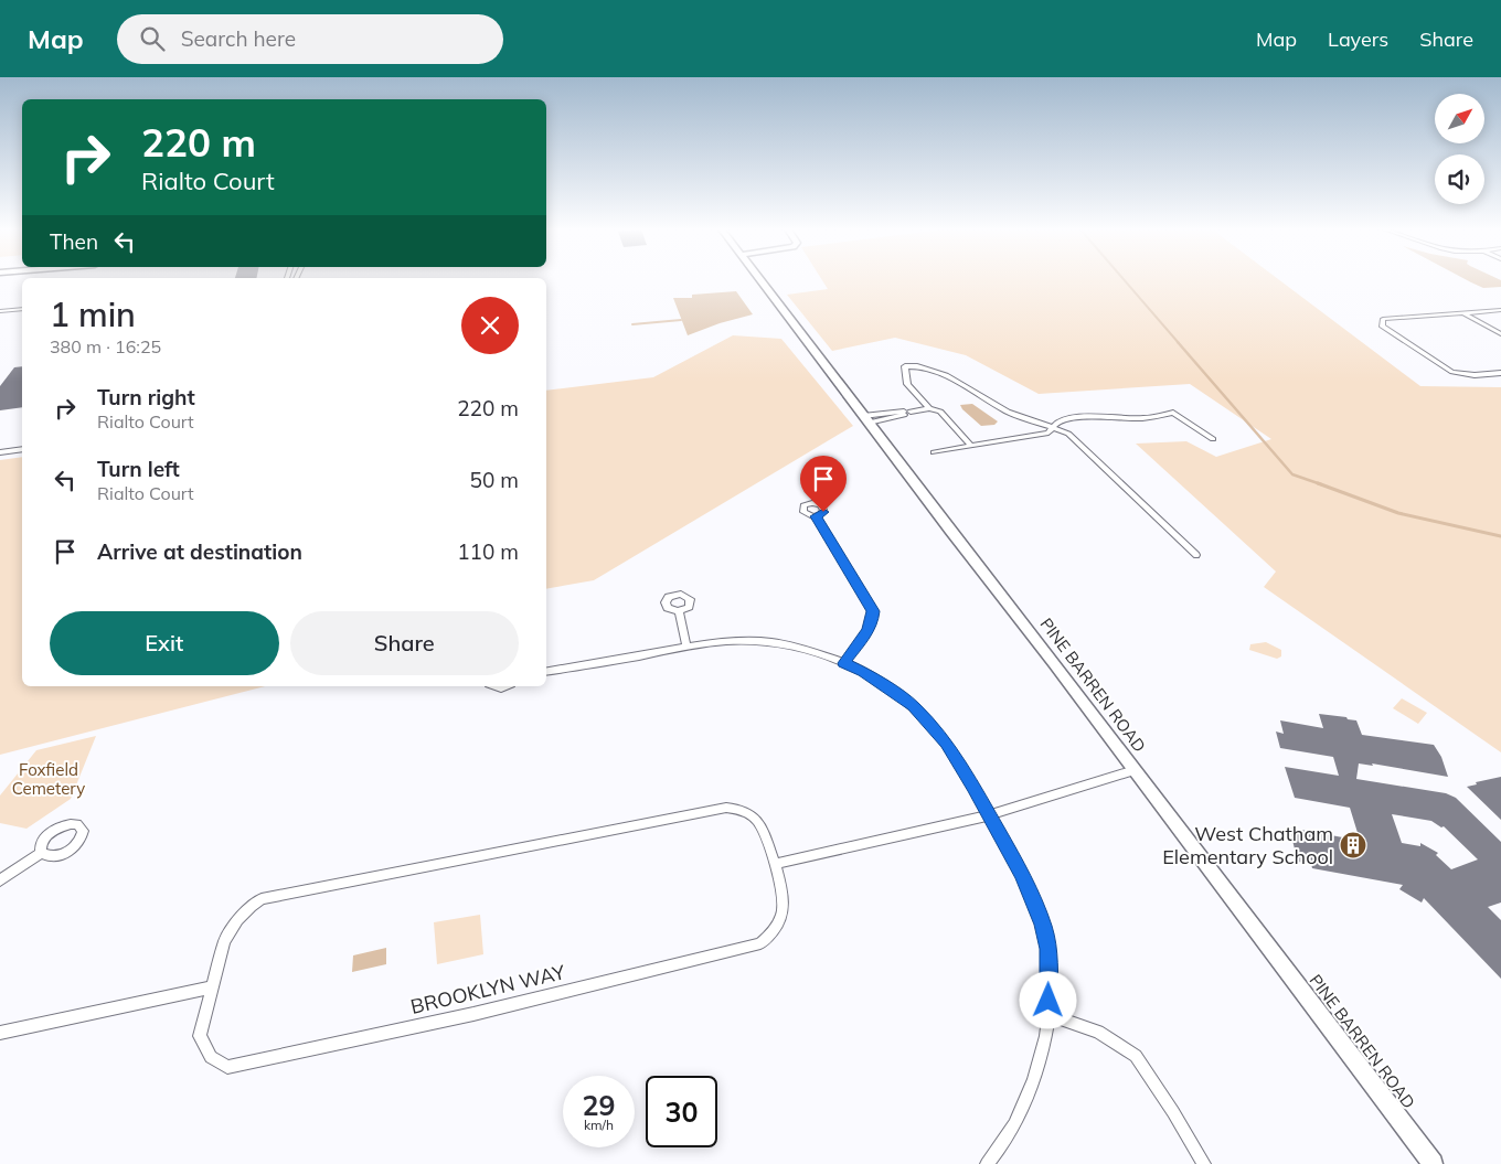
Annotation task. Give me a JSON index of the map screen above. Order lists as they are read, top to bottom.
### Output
{
  "streets": {
    "main road": ["PINE BARREN ROAD"],
    "street": ["BROOKLYN WAY"]
  },
  "parks": ["Foxfield Cemetery"],
  "places": {
    "building": ["West Chatham Elementary School"]
  },
  "north": "top right",
  "page": {
    "header": "Map",
    "search": "Search here",
    "nav": ["Map", "Layers", "Share"],
    "turn": ["220 m", "Rialto Court"],
    "then": "Then",
    "heading": ["1 min", "380 m · 16:25"],
    "list": [
      {
        "name": "Turn right",
        "note": "Rialto Court",
        "value": "220 m"
      },
      {
        "name": "Turn left",
        "note": "Rialto Court",
        "value": "50 m"
      },
      {
        "name": "Arrive at destination",
        "value": "110 m"
      }
    ],
    "buttons": ["Exit", "Share"],
    "speed": "29 km/h",
    "limit": "30"
  }
}
